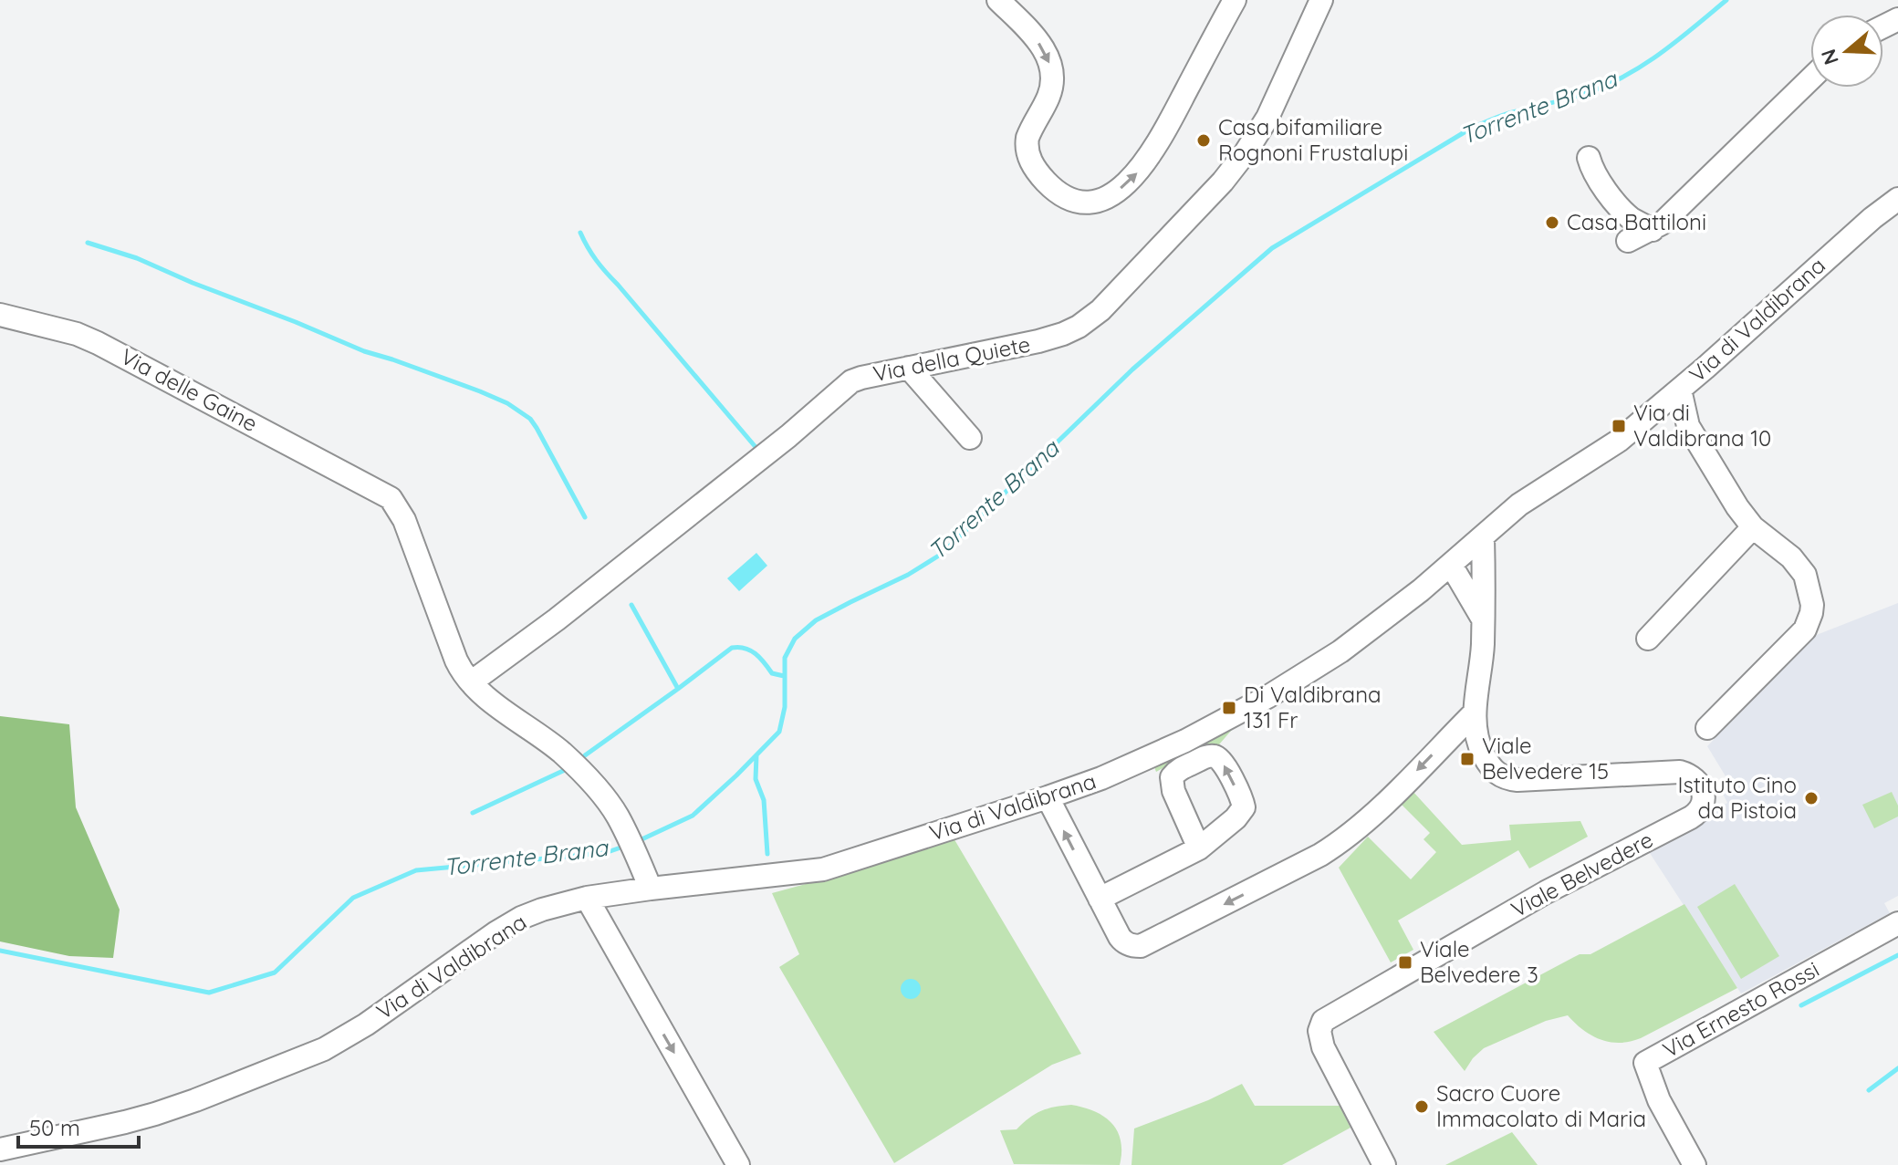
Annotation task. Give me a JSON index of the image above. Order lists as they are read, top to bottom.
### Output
{
  "streets": {
    "street": [
      "Via di Valdibrana",
      "Via della Quiete",
      "Via delle Gaine",
      "Viale Belvedere",
      "Via Ernesto Rossi"
    ]
  },
  "crossings": [
    ["Via di Valdibrana", "Via delle Gaine"],
    ["Via di Valdibrana", "Viale Belvedere"],
    ["Via della Quiete", "Via delle Gaine"]
  ],
  "water": ["Torrente Brana"],
  "places": {
    "other": [
      "Casa bifamiliare Rognoni Frustalupi",
      "Casa Battiloni",
      "Istituto Cino da Pistoia",
      "Sacro Cuore Immacolato di Maria"
    ],
    "transit": [
      "Via di Valdibrana 10",
      "Di Valdibrana 131 Fr",
      "Viale Belvedere 15",
      "Viale Belvedere 3"
    ]
  },
  "scale_bar": "50 m",
  "north": "left"
}
